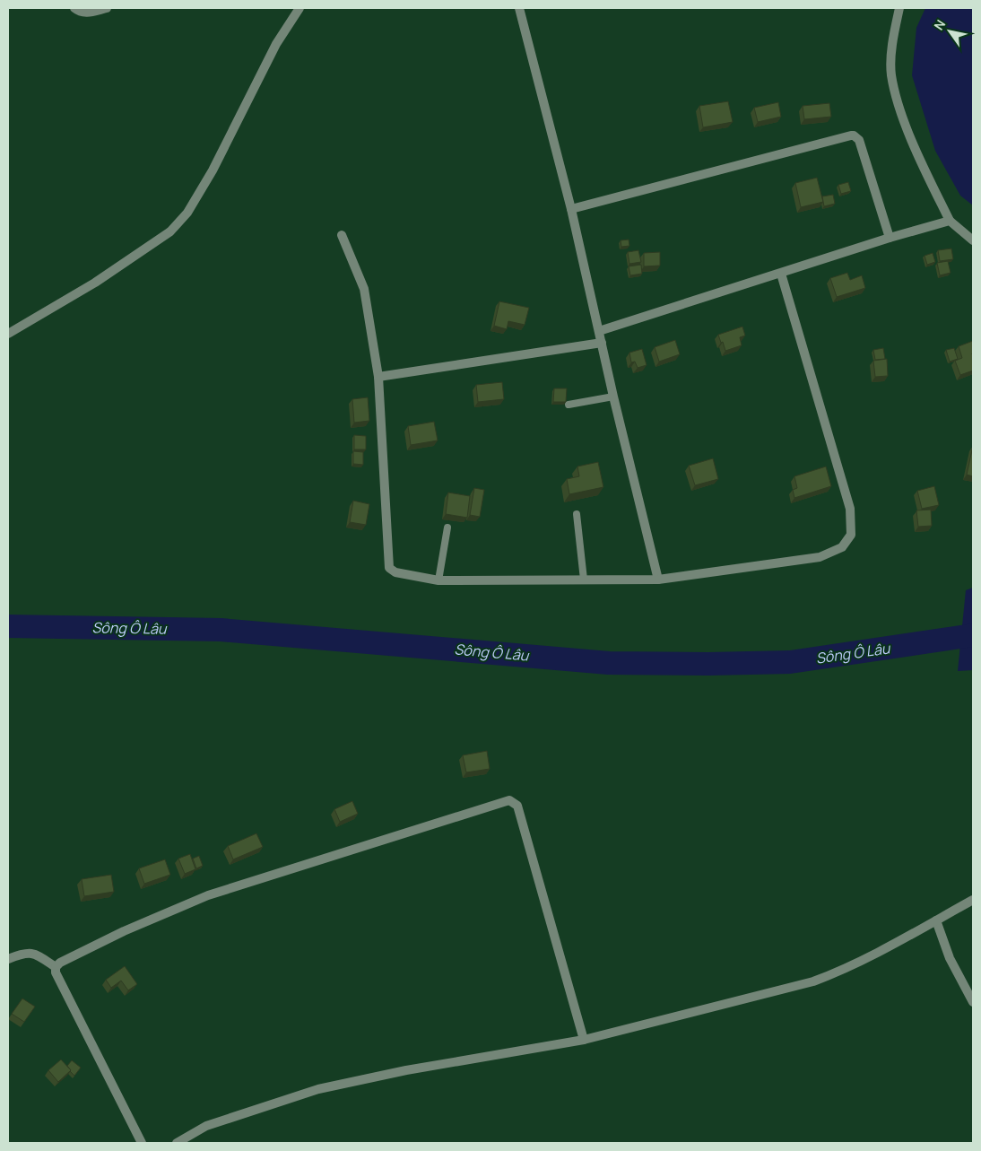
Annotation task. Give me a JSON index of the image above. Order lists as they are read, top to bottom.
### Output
{
  "water": ["Sông Ô Lâu"],
  "north": "top left"
}
